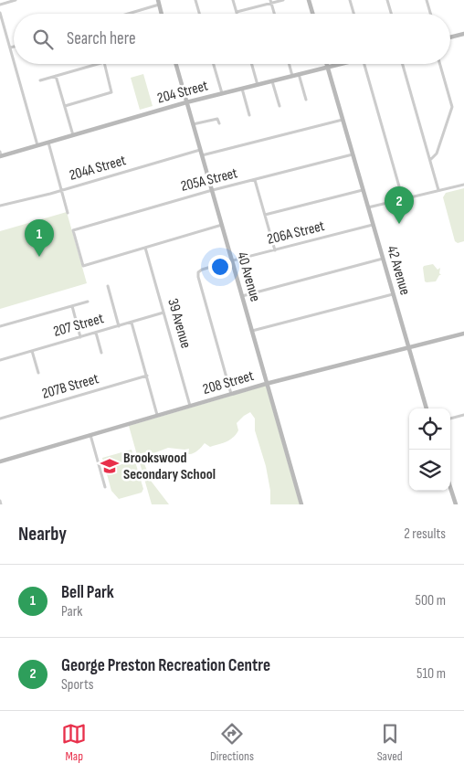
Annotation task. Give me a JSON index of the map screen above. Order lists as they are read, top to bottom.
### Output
{
  "streets": {
    "main road": [
      "204 Street",
      "42 Avenue",
      "40 Avenue",
      "208 Street"
    ],
    "street": [
      "204A Street",
      "205A Street",
      "206A Street",
      "39 Avenue",
      "207 Street",
      "207B Street"
    ]
  },
  "crossings": [
    ["204 Street", "42 Avenue"],
    ["204 Street", "40 Avenue"],
    ["204A Street", "40 Avenue"],
    ["205A Street", "42 Avenue"],
    ["205A Street", "40 Avenue"],
    ["205A Street", "39 Avenue"],
    ["206A Street", "42 Avenue"],
    ["206A Street", "40 Avenue"],
    ["206A Street", "208 Street"],
    ["42 Avenue", "208 Street"],
    ["40 Avenue", "208 Street"],
    ["39 Avenue", "207 Street"],
    ["39 Avenue", "208 Street"]
  ],
  "places": {
    "school or university": ["Brookswood Secondary School"]
  },
  "page": {
    "search": "Search here",
    "pins": ["2", "1"],
    "heading": ["Nearby", "2 results"],
    "list": [
      {
        "mark": "1",
        "name": "Bell Park",
        "note": "Park",
        "value": "500 m"
      },
      {
        "mark": "2",
        "name": "George Preston Recreation Centre",
        "note": "Sports",
        "value": "510 m"
      }
    ],
    "nav": ["Map", "Directions", "Saved"]
  }
}
